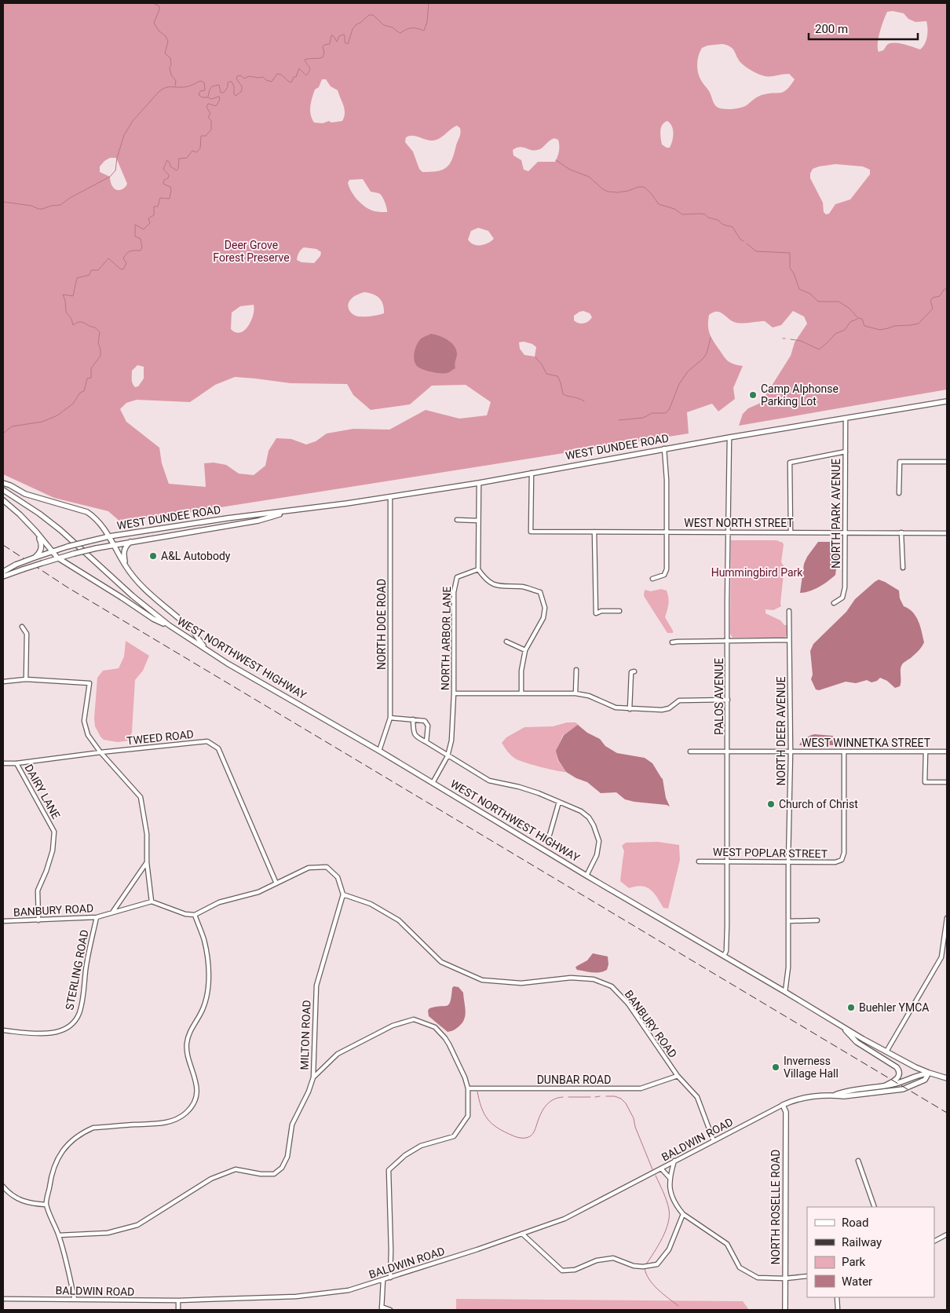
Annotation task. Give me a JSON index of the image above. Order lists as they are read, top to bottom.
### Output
{
  "streets": {
    "main road": ["WEST DUNDEE ROAD", "WEST NORTHWEST HIGHWAY", "NORTH ROSELLE ROAD"],
    "street": [
      "NORTH PARK AVENUE",
      "WEST NORTH STREET",
      "NORTH DOE ROAD",
      "NORTH ARBOR LANE",
      "PALOS AVENUE",
      "NORTH DEER AVENUE",
      "TWEED ROAD",
      "WEST WINNETKA STREET",
      "DAIRY LANE",
      "WEST POPLAR STREET",
      "BANBURY ROAD",
      "STERLING ROAD",
      "MILTON ROAD",
      "DUNBAR ROAD",
      "BALDWIN ROAD"
    ]
  },
  "crossings": [
    ["WEST DUNDEE ROAD", "NORTH PARK AVENUE"],
    ["WEST DUNDEE ROAD", "WEST NORTH STREET"],
    ["WEST DUNDEE ROAD", "NORTH DOE ROAD"],
    ["WEST DUNDEE ROAD", "PALOS AVENUE"],
    ["NORTH PARK AVENUE", "WEST NORTH STREET"],
    ["WEST NORTH STREET", "PALOS AVENUE"],
    ["NORTH DOE ROAD", "WEST NORTHWEST HIGHWAY"],
    ["NORTH ARBOR LANE", "WEST NORTHWEST HIGHWAY"],
    ["WEST NORTHWEST HIGHWAY", "PALOS AVENUE"],
    ["WEST NORTHWEST HIGHWAY", "NORTH DEER AVENUE"],
    ["PALOS AVENUE", "WEST WINNETKA STREET"],
    ["PALOS AVENUE", "WEST POPLAR STREET"],
    ["NORTH DEER AVENUE", "WEST WINNETKA STREET"],
    ["NORTH DEER AVENUE", "WEST POPLAR STREET"],
    ["TWEED ROAD", "DAIRY LANE"],
    ["WEST WINNETKA STREET", "WEST POPLAR STREET"],
    ["DAIRY LANE", "BANBURY ROAD"],
    ["BANBURY ROAD", "STERLING ROAD"],
    ["BANBURY ROAD", "MILTON ROAD"],
    ["BANBURY ROAD", "DUNBAR ROAD"],
    ["BANBURY ROAD", "BALDWIN ROAD"],
    ["BALDWIN ROAD", "NORTH ROSELLE ROAD"]
  ],
  "parks": ["Deer Grove Forest Preserve", "Hummingbird Park"],
  "places": [
    "Camp Alphonse Parking Lot",
    "A&L Autobody",
    "Church of Christ",
    "Buehler YMCA",
    "Inverness Village Hall"
  ],
  "legend": [
    "Road",
    "Railway",
    "Park",
    "Water"
  ],
  "scale_bar": "200 m"
}
